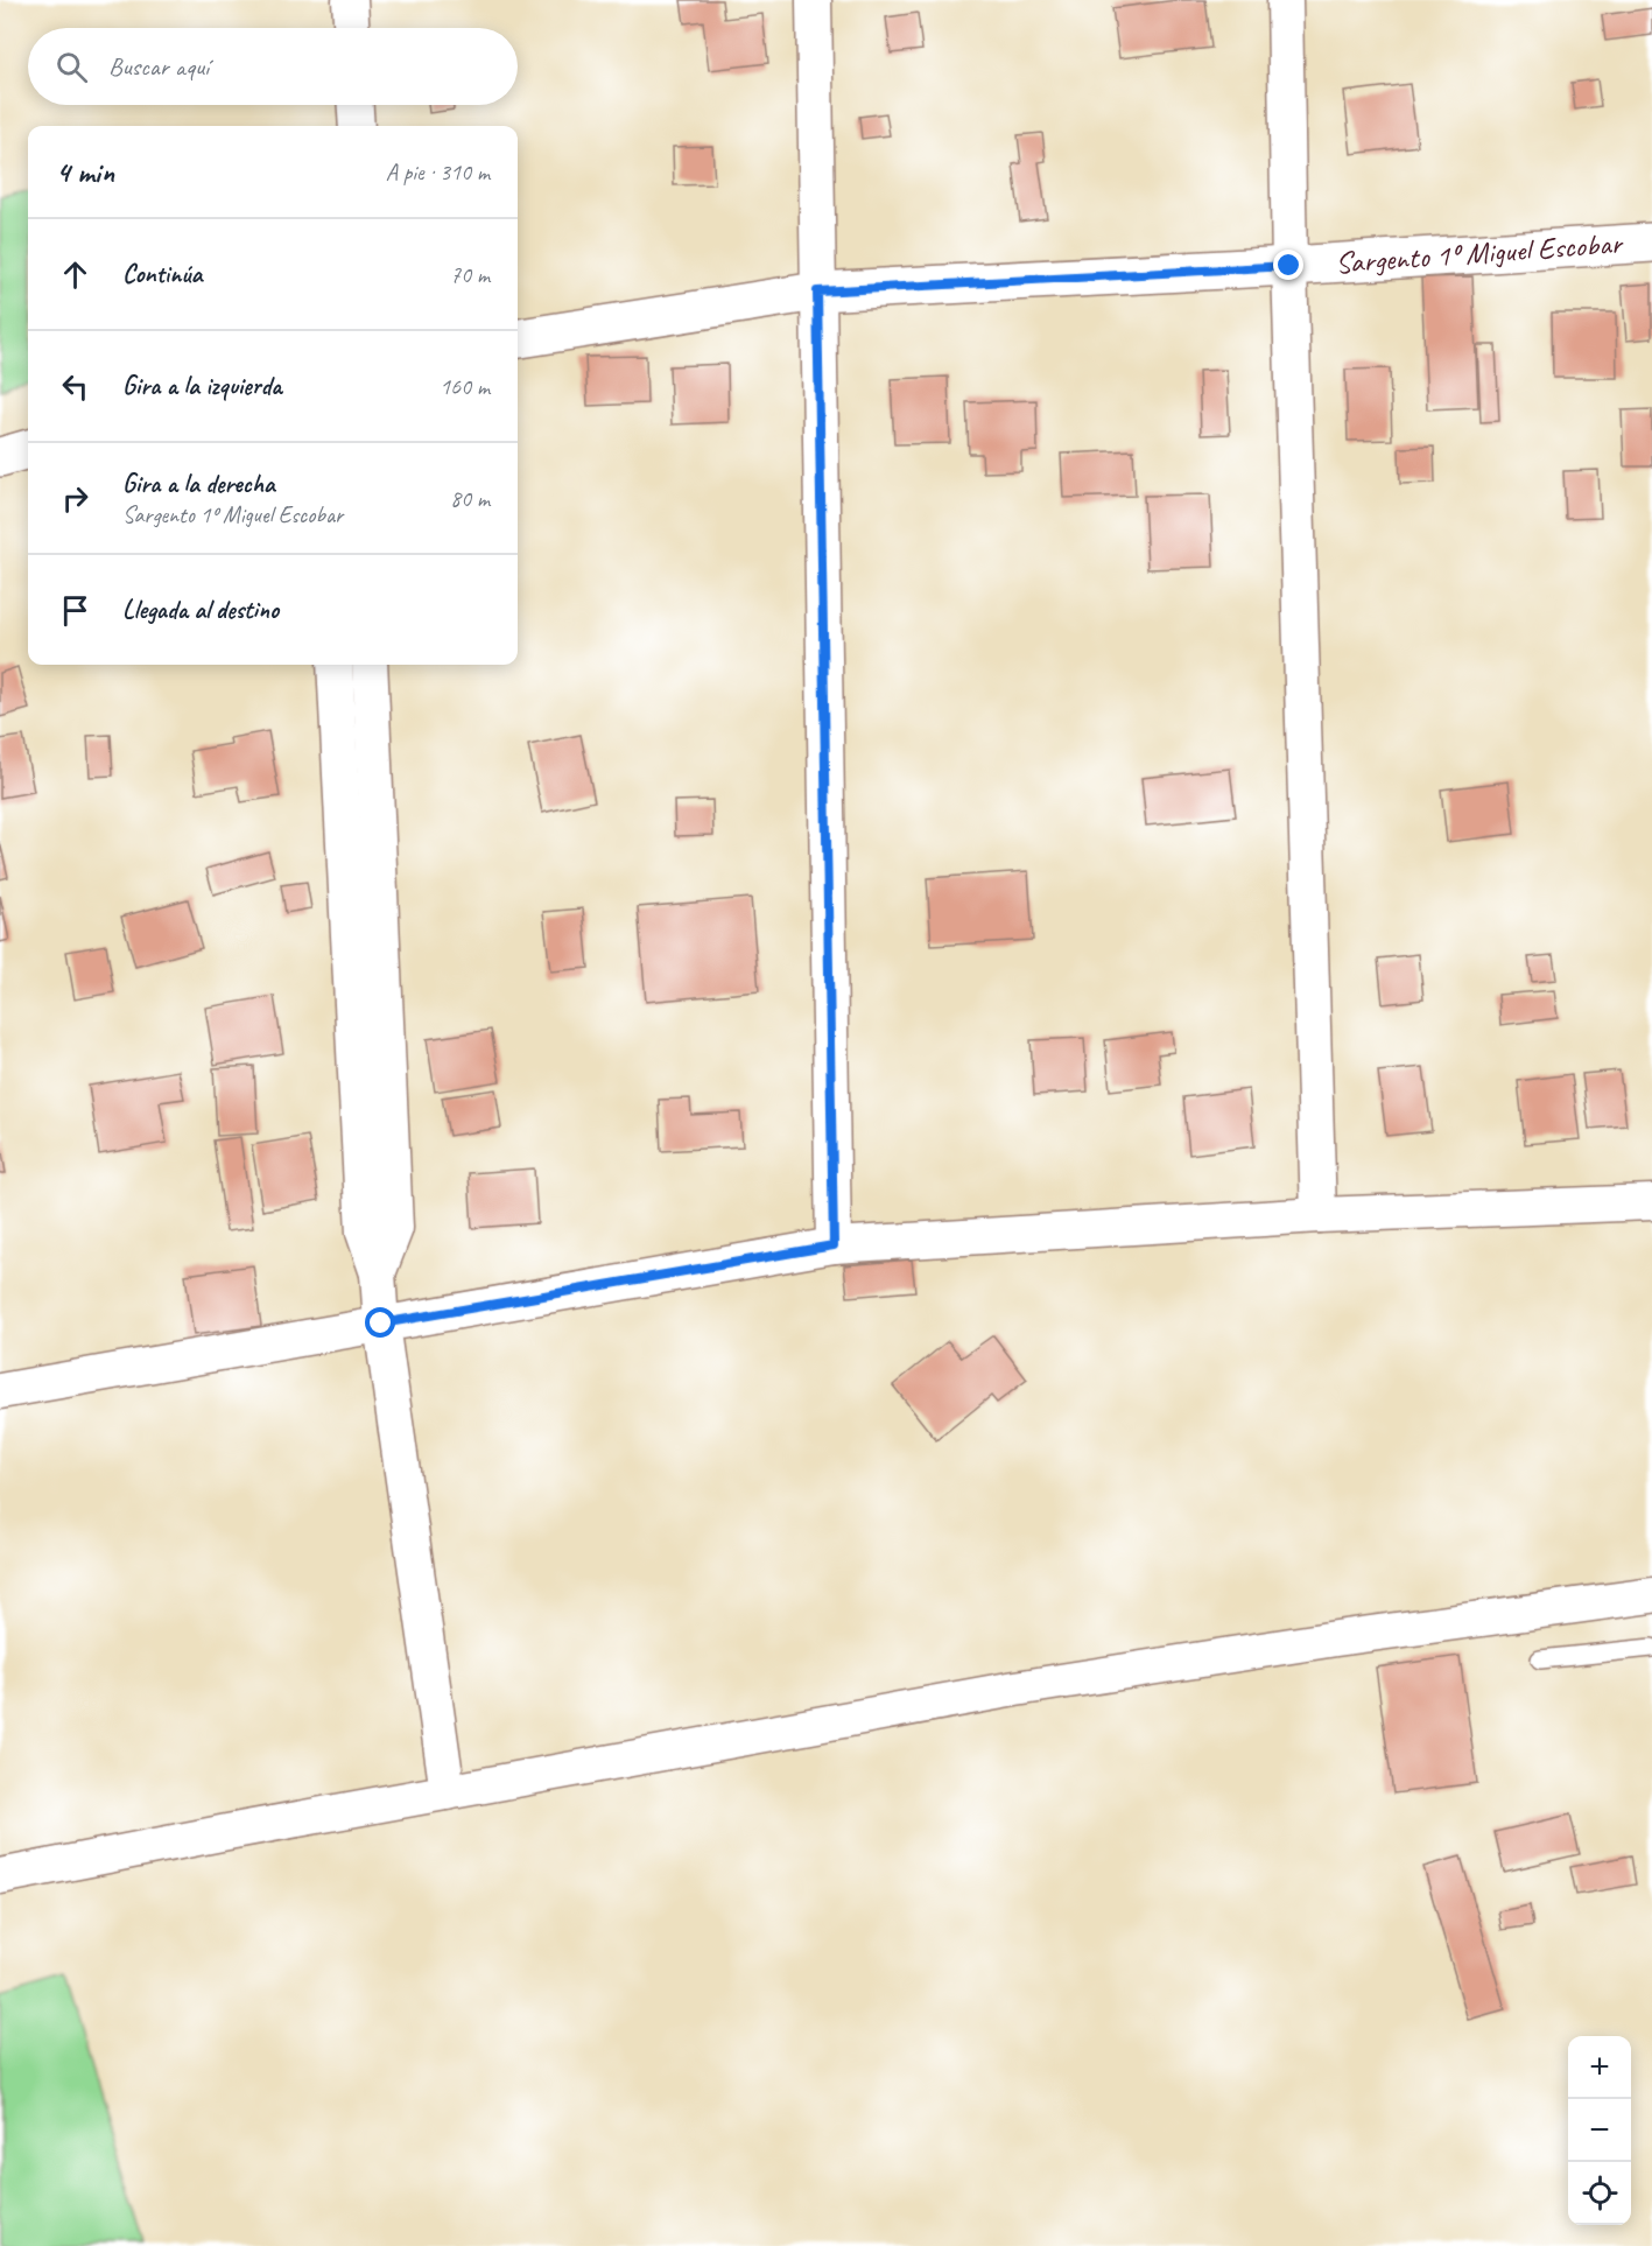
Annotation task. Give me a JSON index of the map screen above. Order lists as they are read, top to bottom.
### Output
{
  "streets": {
    "street": ["Sargento 1º Miguel Escobar"]
  },
  "page": {
    "search": "Buscar aquí",
    "heading": ["4 min", "A pie · 310 m"],
    "list": [
      ["Continúa", "70 m"],
      ["Gira a la izquierda", "160 m"],
      ["Gira a la derecha", "Sargento 1º Miguel Escobar", "80 m"],
      "Llegada al destino"
    ],
    "map_buttons": ["+", "−"]
  }
}
